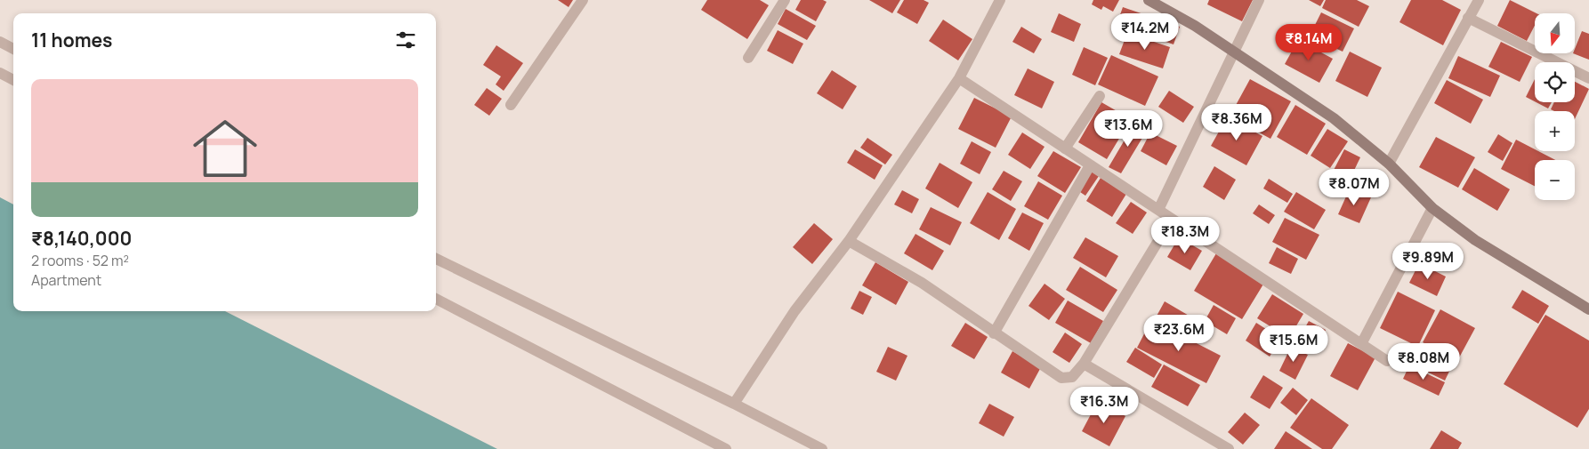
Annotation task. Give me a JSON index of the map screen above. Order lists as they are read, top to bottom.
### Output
{
  "north": "bottom",
  "page": {
    "map_buttons": ["+", "−"],
    "price": [
      "₹14.2M",
      "₹8.14M",
      "₹8.36M",
      "₹13.6M",
      "₹8.07M",
      "₹18.3M",
      "₹9.89M",
      "₹23.6M",
      "₹15.6M",
      "₹8.08M",
      "₹16.3M"
    ],
    "heading": "11 homes",
    "list": [
      {
        "name": "₹8,140,000",
        "note": "2 rooms · 52 m² · Apartment"
      }
    ]
  }
}
